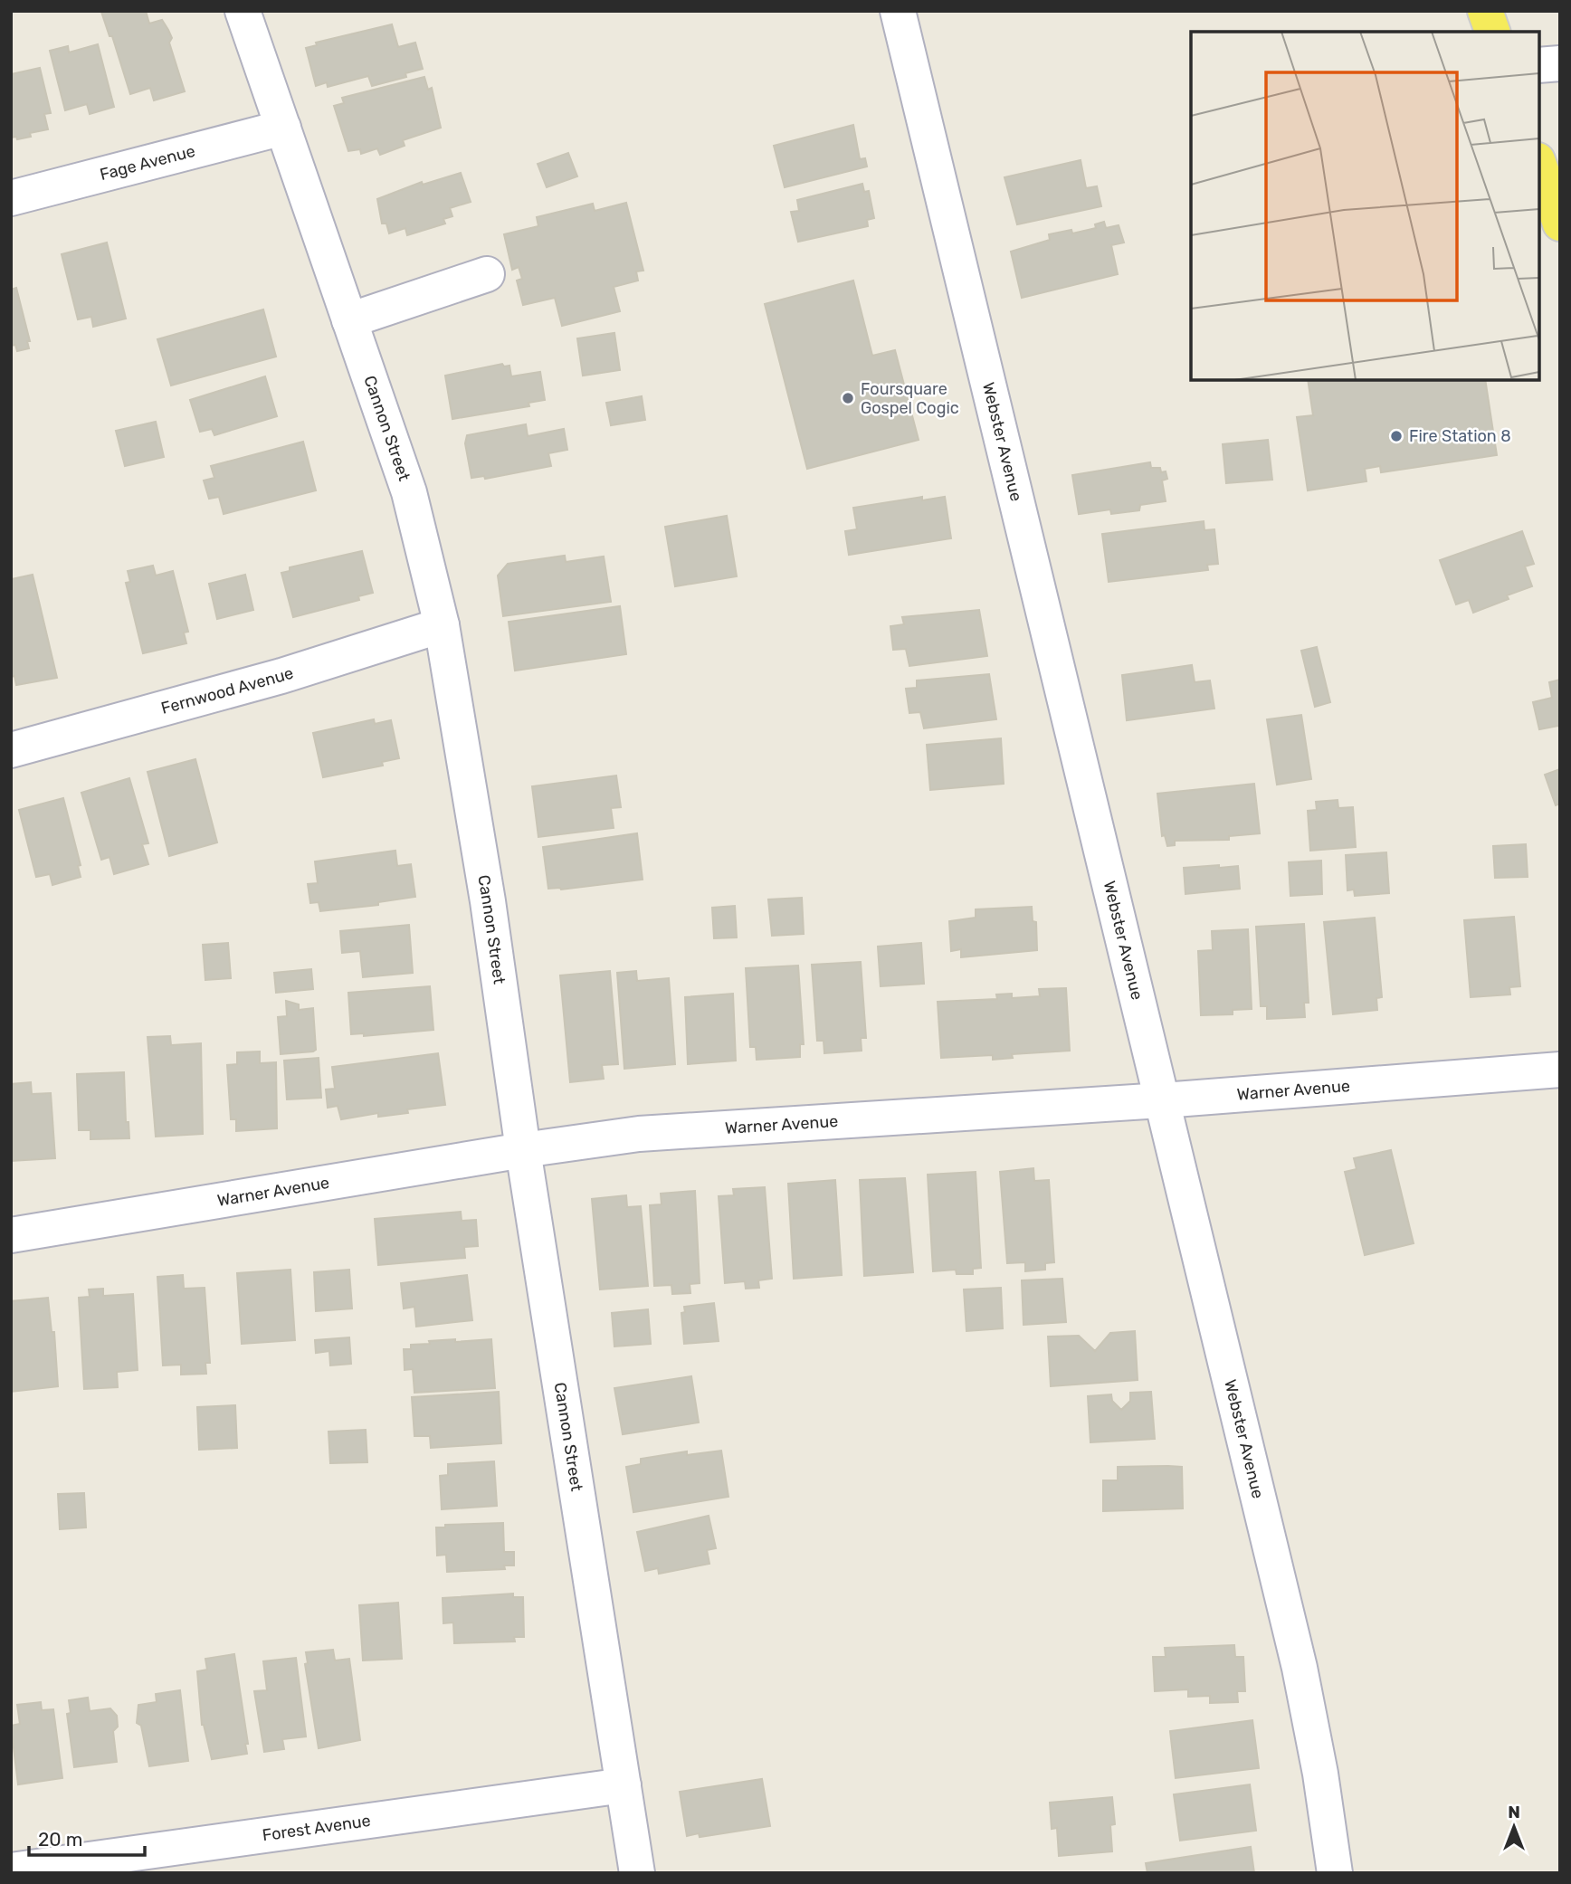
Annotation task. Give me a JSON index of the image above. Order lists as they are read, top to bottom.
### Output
{
  "streets": {
    "street": [
      "Fage Avenue",
      "Cannon Street",
      "Webster Avenue",
      "Fernwood Avenue",
      "Warner Avenue",
      "Forest Avenue"
    ]
  },
  "crossings": [
    ["Fage Avenue", "Cannon Street"],
    ["Cannon Street", "Fernwood Avenue"],
    ["Cannon Street", "Warner Avenue"],
    ["Cannon Street", "Forest Avenue"],
    ["Webster Avenue", "Warner Avenue"]
  ],
  "places": ["Foursquare Gospel Cogic", "Fire Station 8"],
  "scale_bar": "20 m",
  "north": "top"
}
